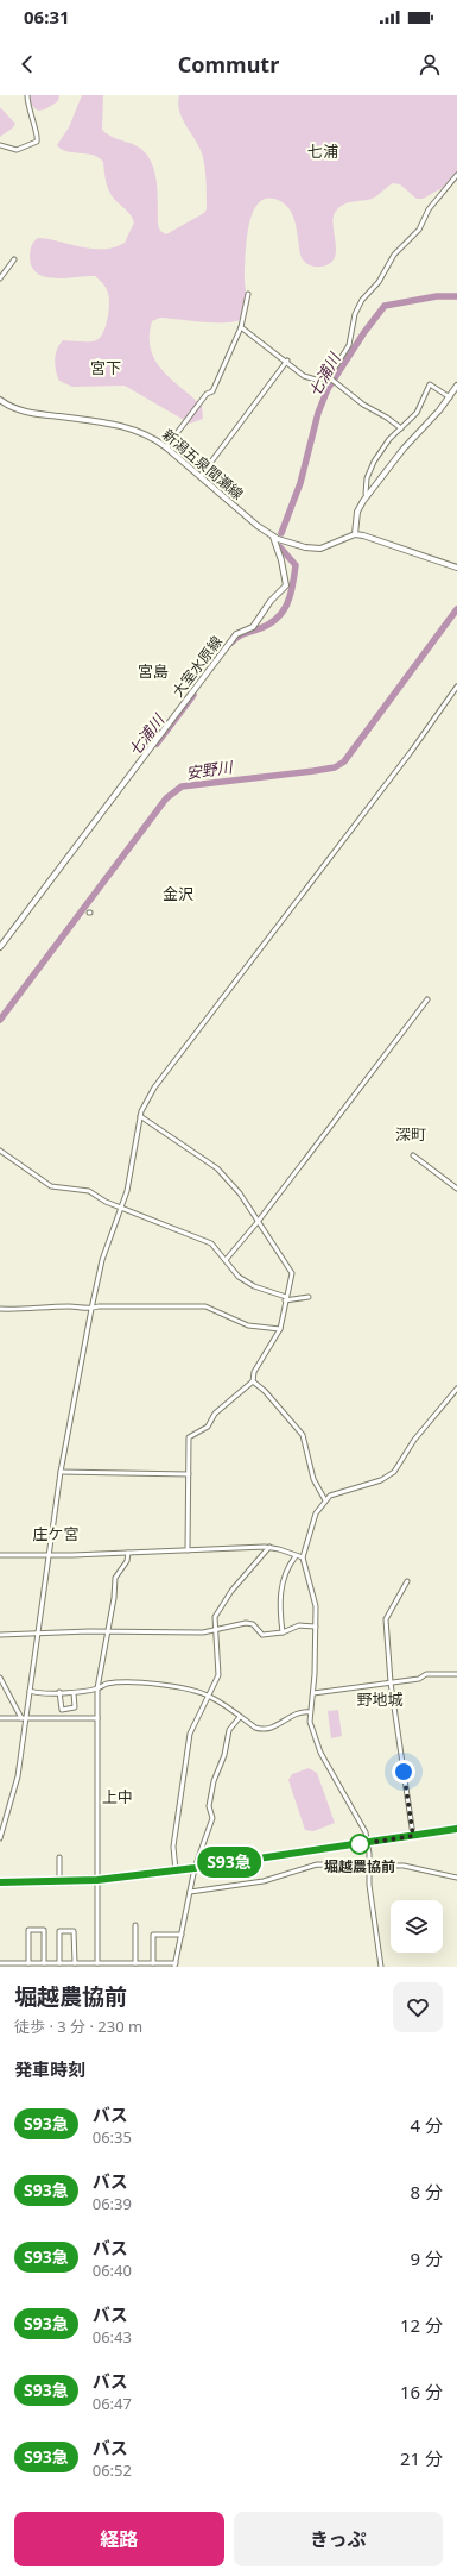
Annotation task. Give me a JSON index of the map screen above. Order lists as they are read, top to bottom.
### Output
{
  "streets": {
    "main road": ["新潟五泉間瀬線", "大室水原線"]
  },
  "crossings": [
    ["新潟五泉間瀬線", "大室水原線"]
  ],
  "districts": [
    "七浦",
    "宮下",
    "宮島",
    "金沢",
    "深町",
    "庄ケ宮",
    "野地城",
    "上中"
  ],
  "water": ["七浦川", "安野川"],
  "places": ["堀越農協前"],
  "lines": ["bus line S93急"],
  "page": {
    "status": "06:31",
    "header": "Commutr",
    "on_map": "S93急",
    "heading": [
      ["堀越農協前", "徒歩 · 3 分 · 230 m"],
      "発車時刻"
    ],
    "list": [
      {
        "mark": "S93急",
        "name": "バス",
        "note": "06:35",
        "value": "4 分"
      },
      {
        "mark": "S93急",
        "name": "バス",
        "note": "06:39",
        "value": "8 分"
      },
      {
        "mark": "S93急",
        "name": "バス",
        "note": "06:40",
        "value": "9 分"
      },
      {
        "mark": "S93急",
        "name": "バス",
        "note": "06:43",
        "value": "12 分"
      },
      {
        "mark": "S93急",
        "name": "バス",
        "note": "06:47",
        "value": "16 分"
      },
      {
        "mark": "S93急",
        "name": "バス",
        "note": "06:52",
        "value": "21 分"
      }
    ],
    "buttons": ["経路", "きっぷ"]
  }
}
